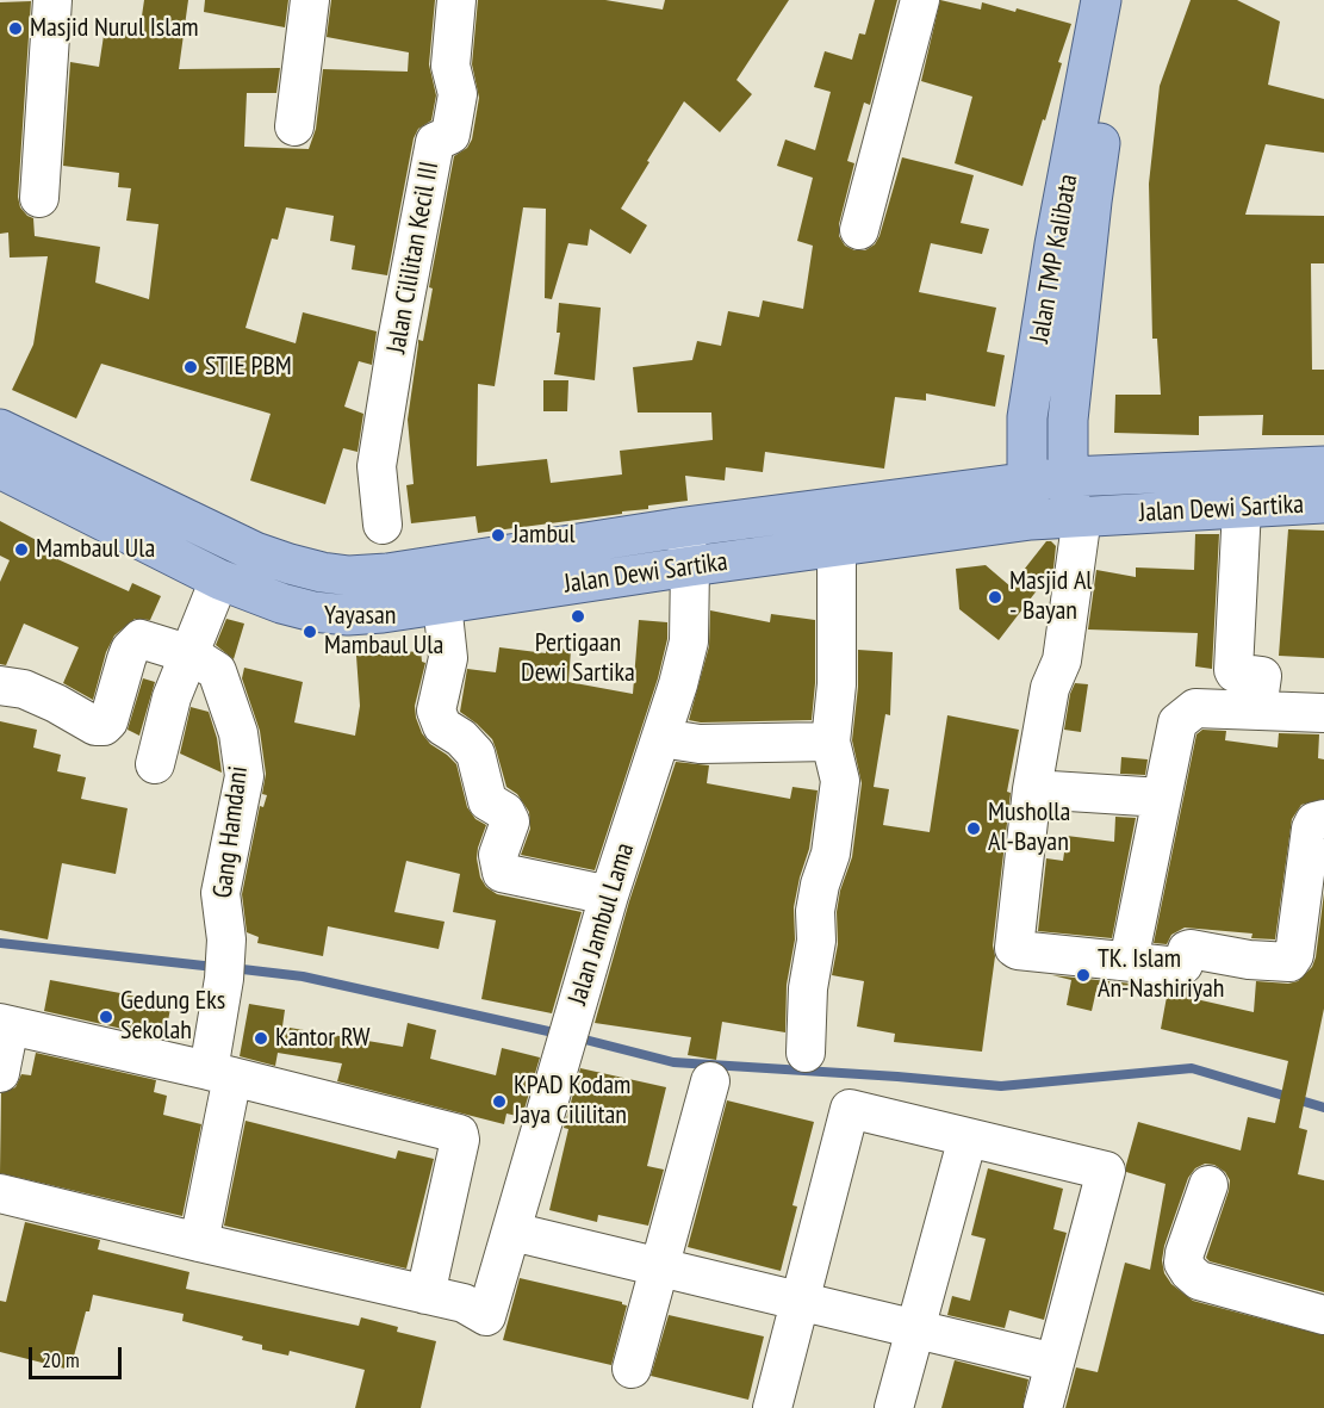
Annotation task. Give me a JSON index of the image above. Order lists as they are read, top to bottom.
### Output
{
  "streets": {
    "main road": ["Jalan TMP Kalibata", "Jalan Dewi Sartika"],
    "street": ["Jalan Cililitan Kecil III", "Gang Hamdani", "Jalan Jambul Lama"]
  },
  "crossings": [
    ["Jalan TMP Kalibata", "Jalan Dewi Sartika"],
    ["Jalan Dewi Sartika", "Jalan Jambul Lama"]
  ],
  "places": [
    "Masjid Nurul Islam",
    "STIE PBM",
    "Jambul",
    "Mambaul Ula",
    "Masjid Al - Bayan",
    "Pertigaan Dewi Sartika",
    "Yayasan Mambaul Ula",
    "Musholla Al-Bayan",
    "TK. Islam An-Nashiriyah",
    "Gedung Eks Sekolah",
    "Kantor RW",
    "KPAD Kodam Jaya Cililitan"
  ],
  "scale_bar": "20 m"
}
